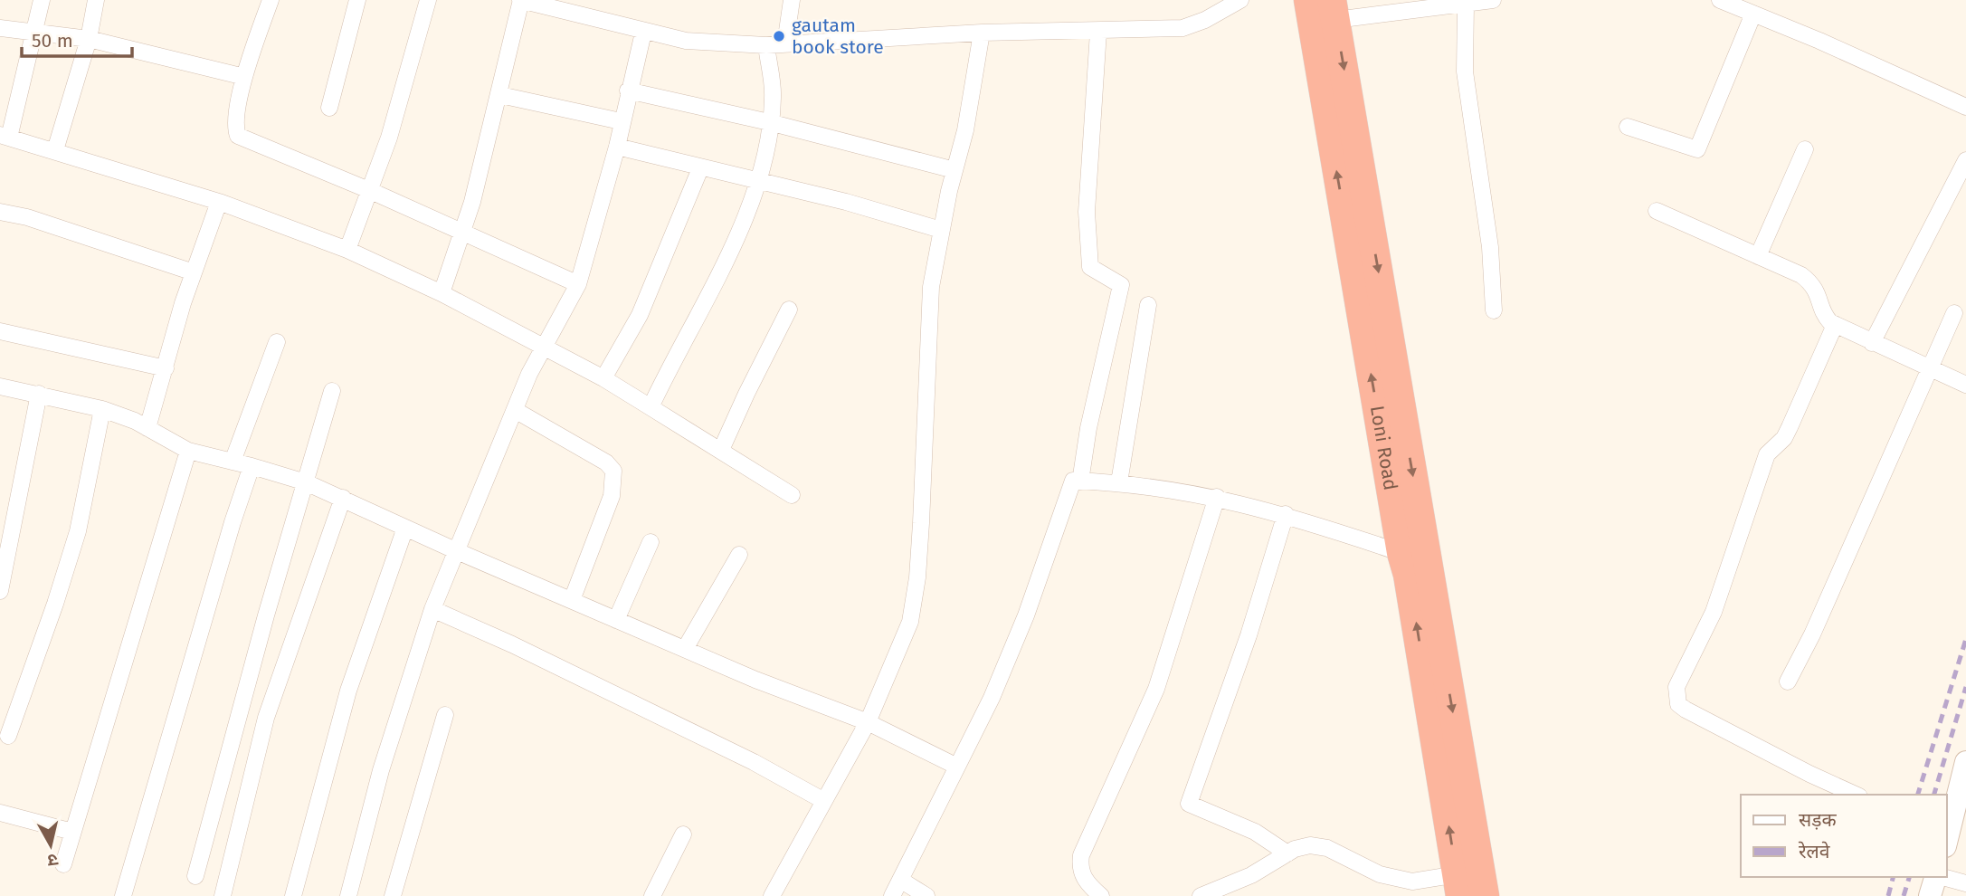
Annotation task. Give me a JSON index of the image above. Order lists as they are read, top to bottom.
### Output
{
  "streets": {
    "highway": ["Loni Road"]
  },
  "places": ["gautam book store"],
  "legend": ["सड़क", "रेलवे"],
  "scale_bar": "50 m",
  "north": "bottom"
}
